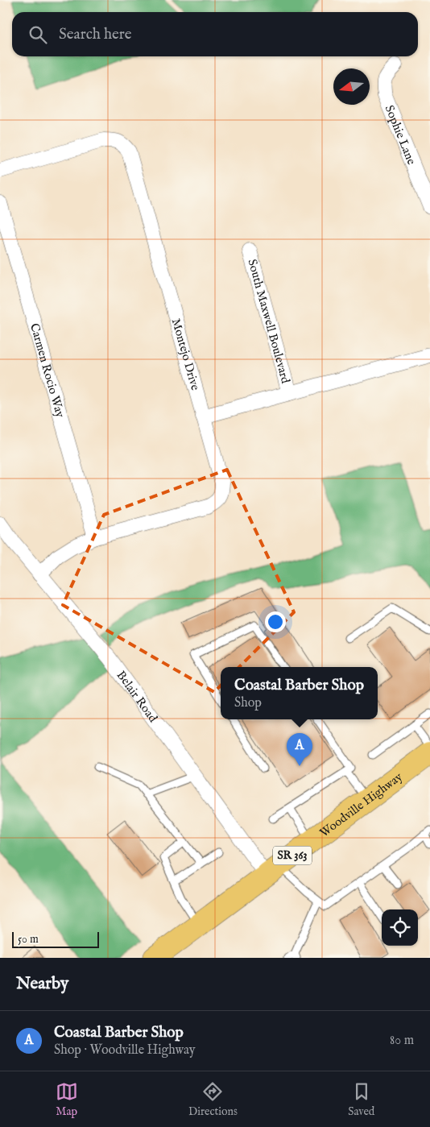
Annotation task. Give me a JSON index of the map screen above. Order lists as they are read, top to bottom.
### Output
{
  "streets": {
    "main road": ["Woodville Highway", "SR 363"],
    "street": [
      "Sophie Lane",
      "South Maxwell Boulevard",
      "Montejo Drive",
      "Carmen Rocio Way",
      "Belair Road"
    ]
  },
  "crossings": [
    ["South Maxwell Boulevard", "Montejo Drive"],
    ["Montejo Drive", "Carmen Rocio Way"],
    ["Montejo Drive", "Belair Road"],
    ["Belair Road", "Woodville Highway"]
  ],
  "scale_bar": "50 m",
  "north": "left",
  "page": {
    "search": "Search here",
    "popup": ["Coastal Barber Shop", "Shop"],
    "pins": "A",
    "scale": "50 m",
    "heading": "Nearby",
    "list": [
      {
        "mark": "A",
        "name": "Coastal Barber Shop",
        "note": "Shop · Woodville Highway",
        "value": "80 m"
      }
    ],
    "nav": ["Map", "Directions", "Saved"]
  }
}
